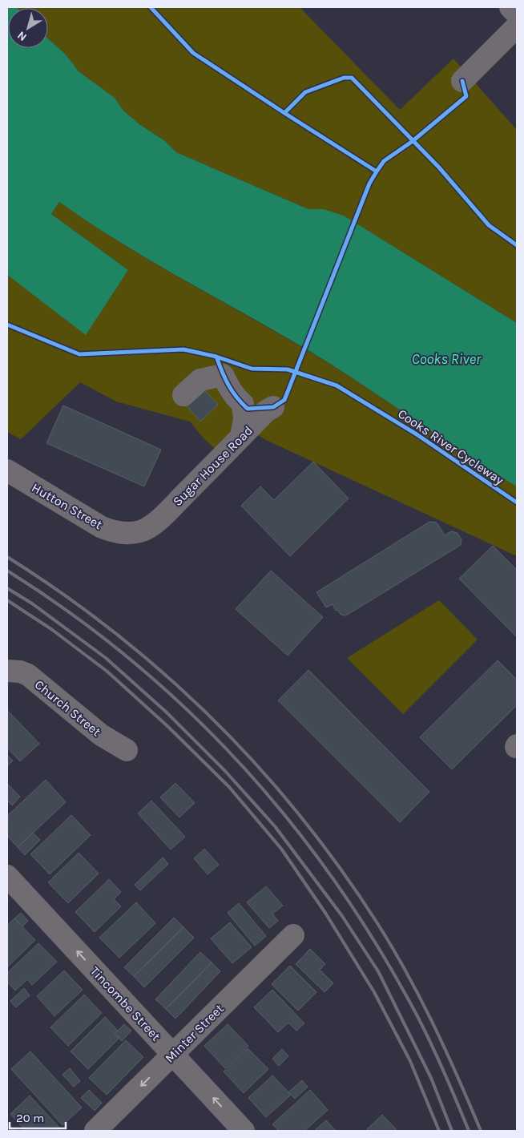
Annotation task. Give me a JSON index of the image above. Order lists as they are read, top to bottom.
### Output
{
  "streets": {
    "street": [
      "Sugar House Road",
      "Hutton Street",
      "Church Street",
      "Tincombe Street",
      "Minter Street"
    ],
    "cycle path": ["Cooks River Cycleway"]
  },
  "crossings": [
    ["Sugar House Road", "Hutton Street"],
    ["Tincombe Street", "Minter Street"]
  ],
  "one_way": ["Tincombe Street", "Minter Street"],
  "water": ["Cooks River"],
  "scale_bar": "20 m",
  "north": "bottom left"
}
